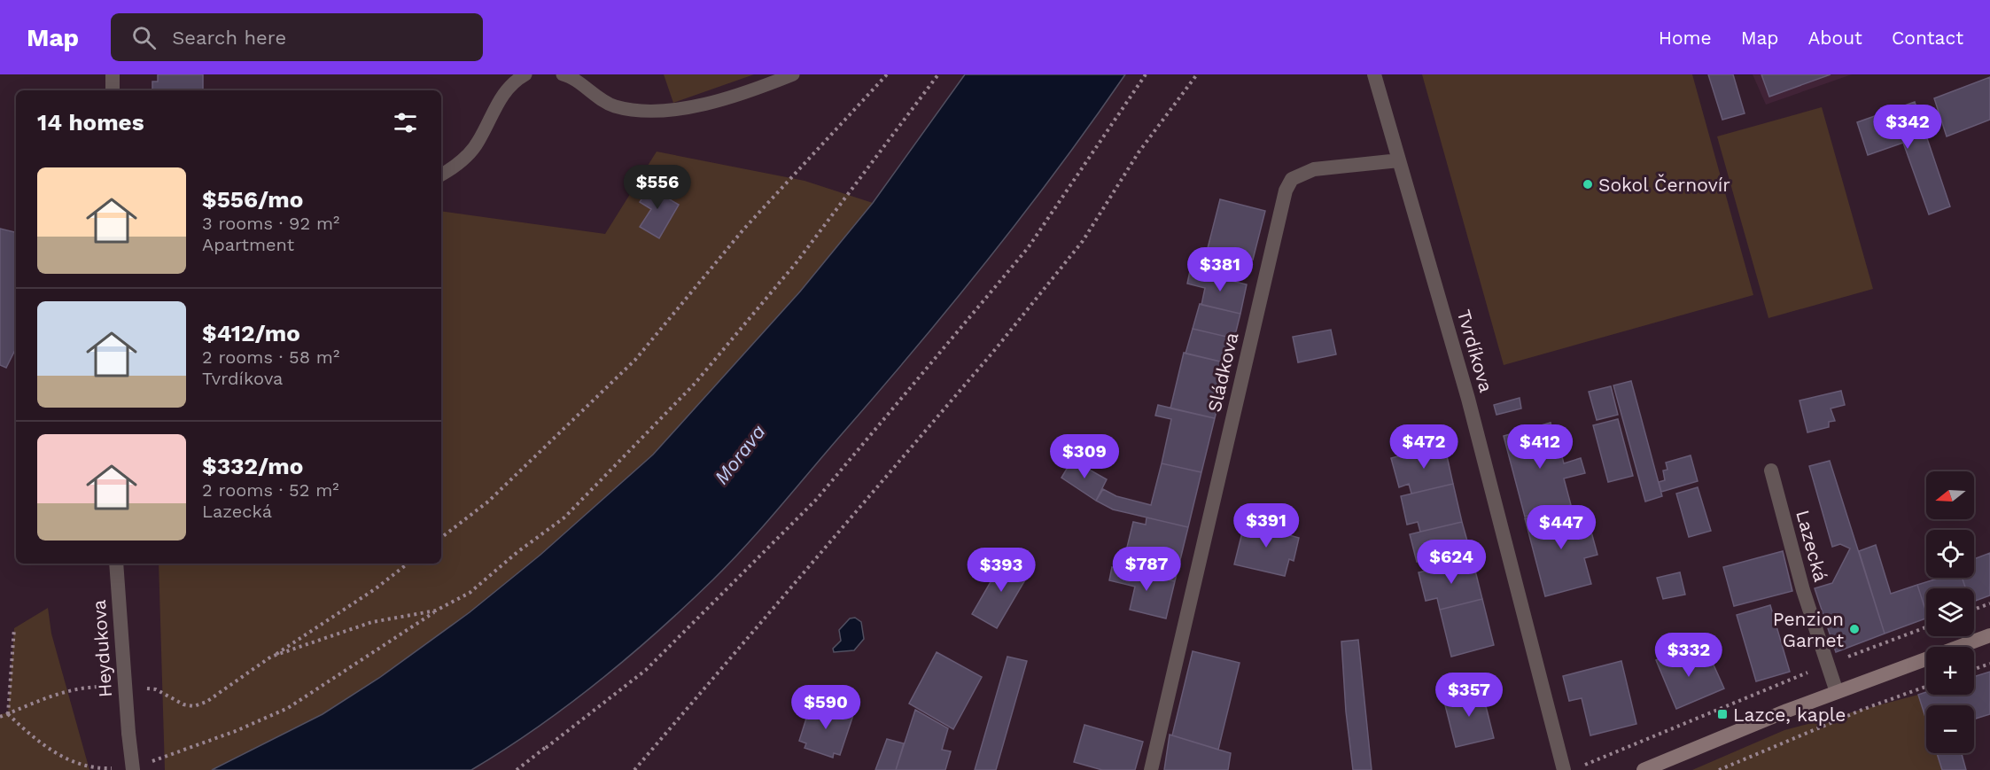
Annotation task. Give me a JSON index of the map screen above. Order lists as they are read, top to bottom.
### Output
{
  "streets": {
    "street": [
      "Tvrdíkova",
      "Sládkova",
      "Lazecká",
      "Heydukova"
    ]
  },
  "crossings": [
    ["Tvrdíkova", "Sládkova"]
  ],
  "water": ["Morava"],
  "places": {
    "other": ["Sokol Černovír", "Penzion Garnet"],
    "transit": ["Lazce, kaple"]
  },
  "north": "left",
  "page": {
    "header": "Map",
    "search": "Search here",
    "nav": [
      "Home",
      "Map",
      "About",
      "Contact"
    ],
    "heading": "14 homes",
    "price": [
      "$342",
      "$556",
      "$381",
      "$472",
      "$412",
      "$309",
      "$391",
      "$447",
      "$624",
      "$787",
      "$393",
      "$332",
      "$357",
      "$590"
    ],
    "list": [
      {
        "name": "$556/mo",
        "note": "3 rooms · 92 m² · Apartment"
      },
      {
        "name": "$412/mo",
        "note": "2 rooms · 58 m² · Tvrdíkova"
      },
      {
        "name": "$332/mo",
        "note": "2 rooms · 52 m² · Lazecká"
      }
    ],
    "map_buttons": ["+", "−"]
  }
}
